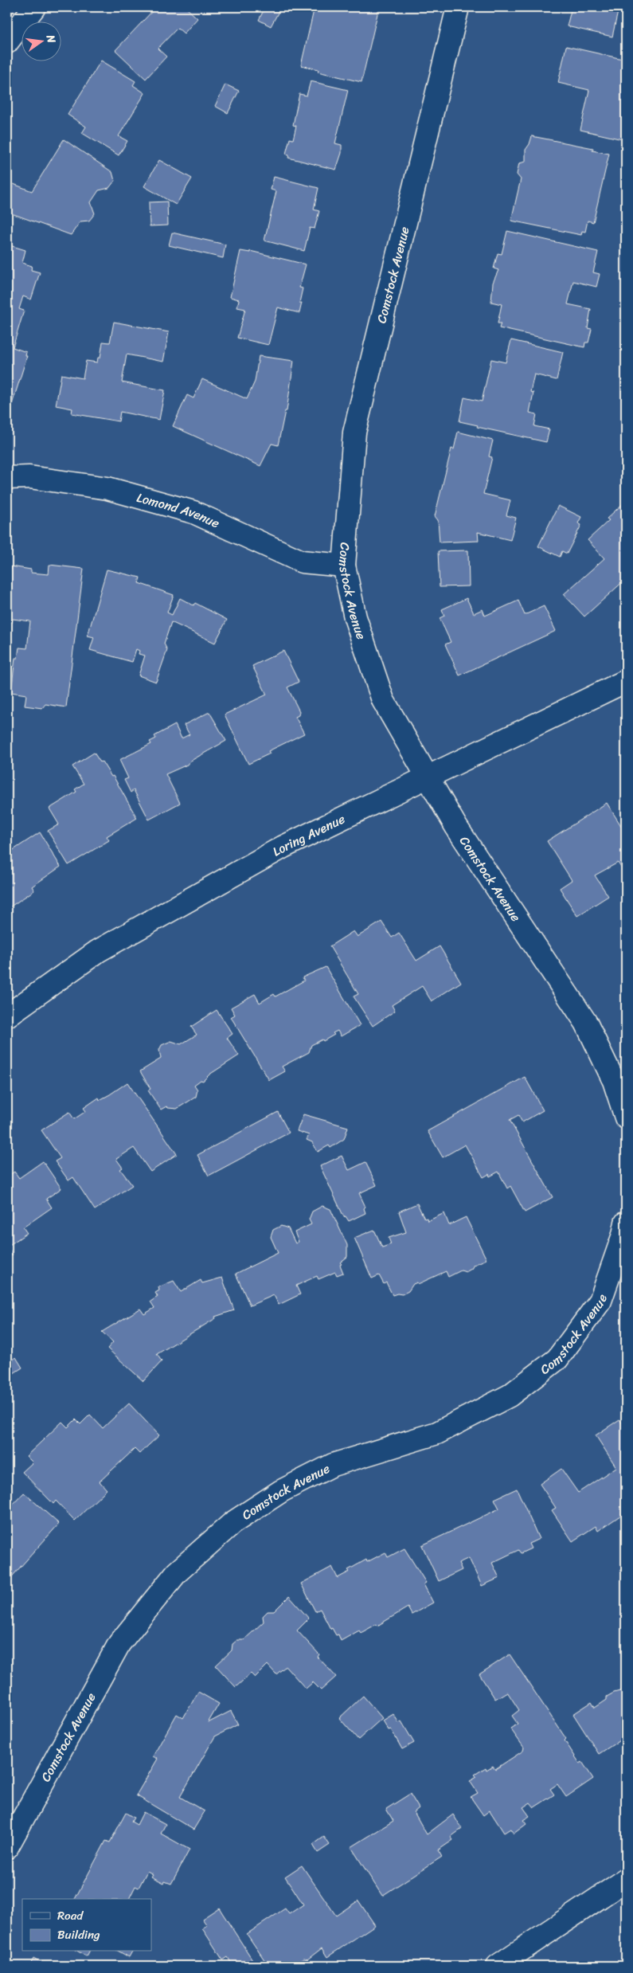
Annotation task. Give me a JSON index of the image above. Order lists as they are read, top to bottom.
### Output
{
  "streets": {
    "street": ["Comstock Avenue", "Lomond Avenue", "Loring Avenue"]
  },
  "crossings": [
    ["Comstock Avenue", "Lomond Avenue"],
    ["Comstock Avenue", "Loring Avenue"]
  ],
  "legend": ["Road", "Building"],
  "north": "right"
}
